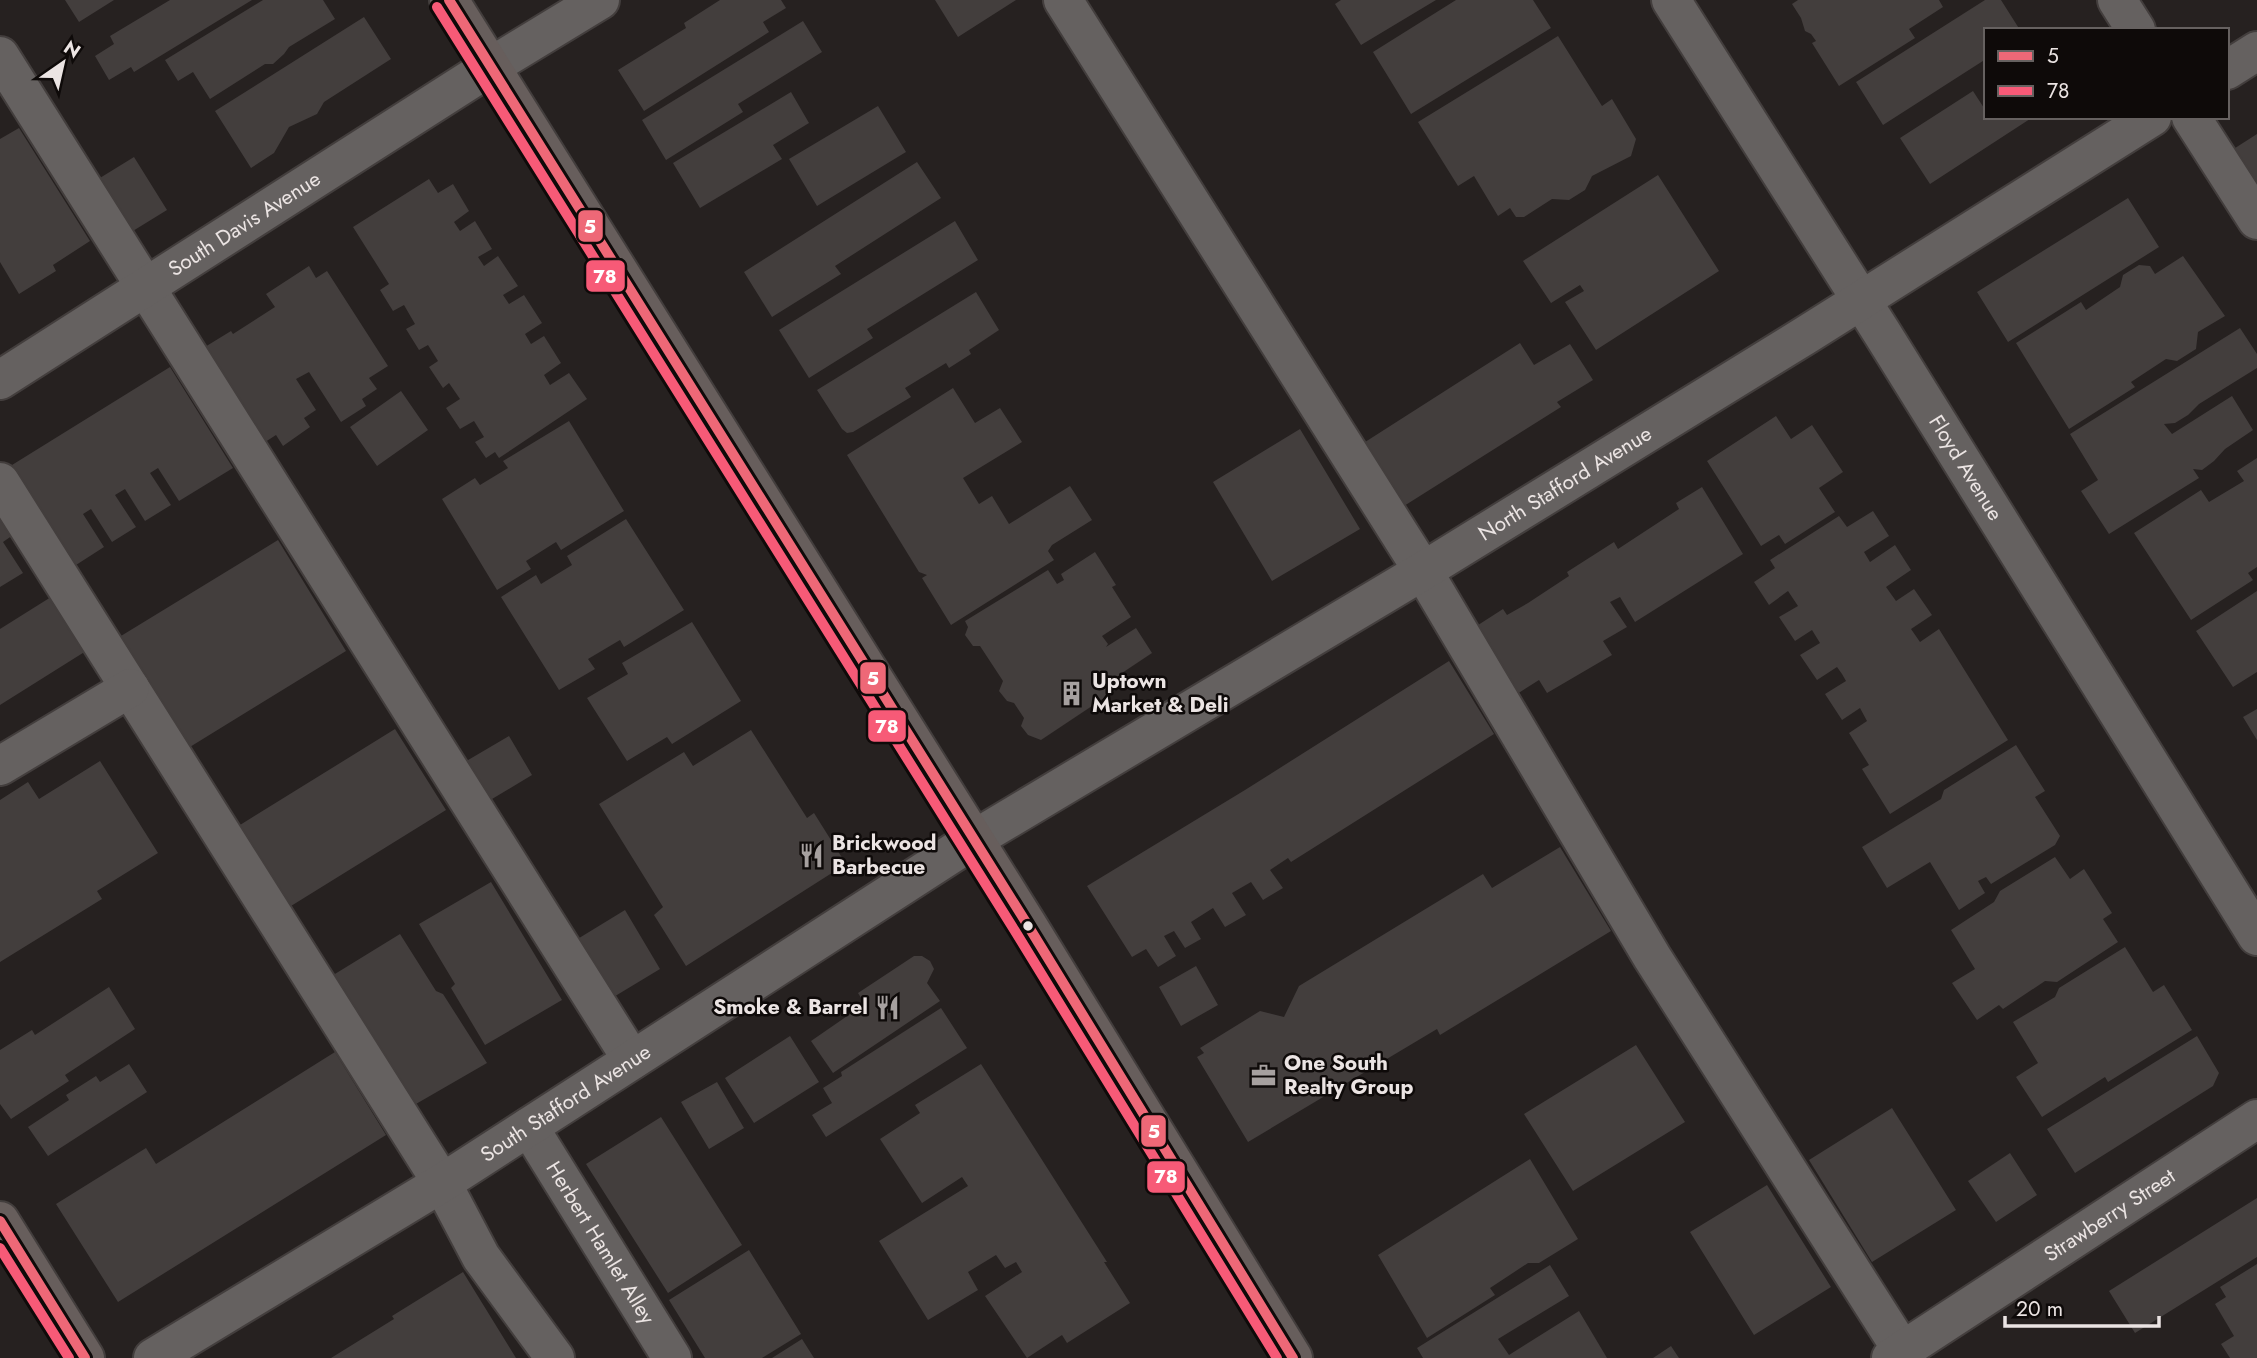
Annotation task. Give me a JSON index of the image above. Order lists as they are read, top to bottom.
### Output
{
  "streets": {
    "street": [
      "South Davis Avenue",
      "Floyd Avenue",
      "North Stafford Avenue",
      "South Stafford Avenue",
      "Strawberry Street",
      "Herbert Hamlet Alley"
    ]
  },
  "crossings": [
    ["Floyd Avenue", "North Stafford Avenue"],
    ["North Stafford Avenue", "South Stafford Avenue"],
    ["South Stafford Avenue", "Herbert Hamlet Alley"]
  ],
  "places": {
    "building": ["Uptown Market & Deli"],
    "restaurant": ["Brickwood Barbecue", "Smoke & Barrel"],
    "office": ["One South Realty Group"]
  },
  "lines": ["transit line 5", "transit line 78"],
  "legend": ["5", "78"],
  "scale_bar": "20 m",
  "north": "top right"
}
